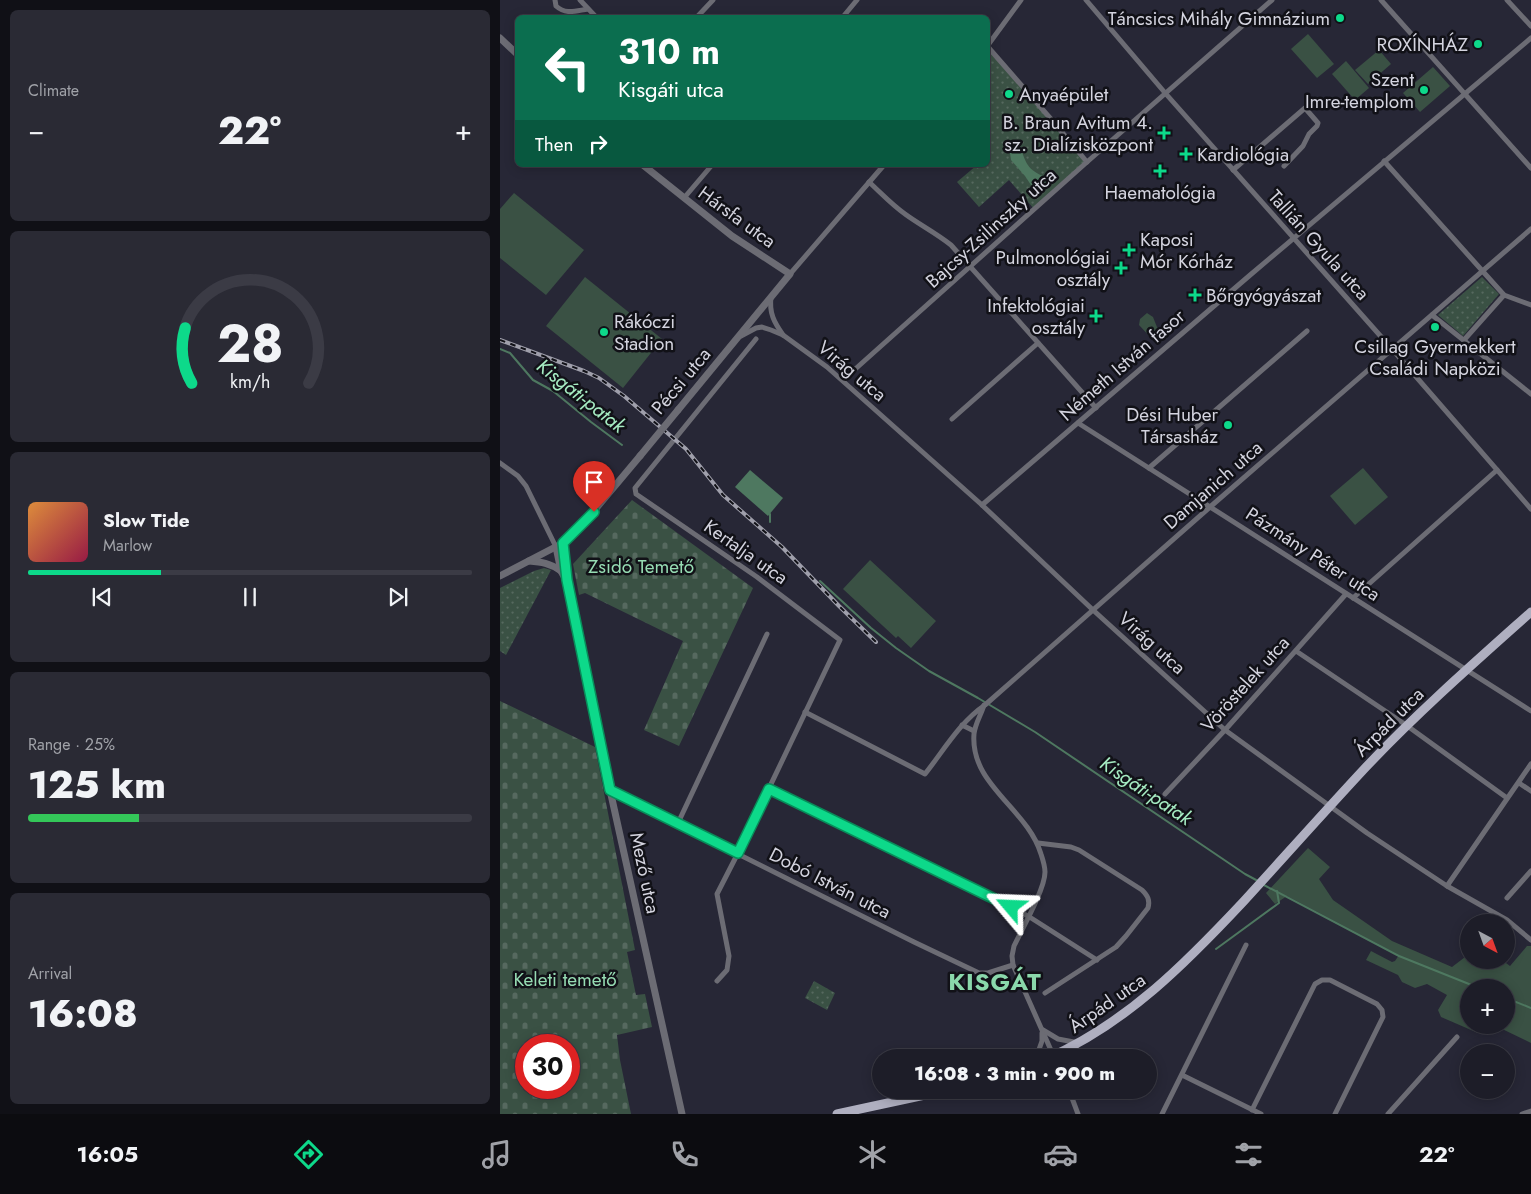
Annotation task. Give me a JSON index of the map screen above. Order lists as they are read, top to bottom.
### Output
{
  "streets": {
    "main road": ["Árpád utca"],
    "street": [
      "Hársfa utca",
      "Bajcsy-Zsilinszky utca",
      "Tallián Gyula utca",
      "Németh István fasor",
      "Virág utca",
      "Pécsi utca",
      "Damjanich utca",
      "Kertalja utca",
      "Pázmány Péter utca",
      "Vöröstelek utca",
      "Mező utca",
      "Dobó István utca"
    ]
  },
  "crossings": [
    ["Hársfa utca", "Pécsi utca"],
    ["Bajcsy-Zsilinszky utca", "Tallián Gyula utca"],
    ["Bajcsy-Zsilinszky utca", "Virág utca"],
    ["Tallián Gyula utca", "Németh István fasor"],
    ["Tallián Gyula utca", "Damjanich utca"],
    ["Németh István fasor", "Virág utca"],
    ["Németh István fasor", "Pázmány Péter utca"],
    ["Virág utca", "Pécsi utca"],
    ["Virág utca", "Damjanich utca"],
    ["Virág utca", "Vöröstelek utca"],
    ["Virág utca", "Árpád utca"],
    ["Pécsi utca", "Mező utca"],
    ["Damjanich utca", "Kertalja utca"],
    ["Damjanich utca", "Pázmány Péter utca"],
    ["Pázmány Péter utca", "Vöröstelek utca"],
    ["Pázmány Péter utca", "Árpád utca"],
    ["Mező utca", "Dobó István utca"]
  ],
  "districts": ["KISGÁT"],
  "water": ["Kisgáti-patak"],
  "parks": ["Zsidó Temető", "Keleti temető"],
  "places": {
    "other": [
      "Táncsics Mihály Gimnázium",
      "ROXÍNHÁZ",
      "Szent Imre-templom",
      "Anyaépület",
      "Csillag Gyermekkert Családi Napközi",
      "Rákóczi Stadion",
      "Dési Huber Társasház"
    ],
    "health": [
      "B. Braun Avitum 4. sz. Dialízisközpont",
      "Kardiológia",
      "Haematológia",
      "Kaposi Mór Kórház",
      "Pulmonológiai osztály",
      "Bőrgyógyászat",
      "Infektológiai osztály"
    ]
  },
  "north": "bottom right",
  "page": {
    "tile": [
      "Climate",
      ["Range · 25%", "125 km"],
      ["Arrival", "16:08"]
    ],
    "turn": ["310 m", "Kisgáti utca"],
    "heat": ["−", "22°", "+"],
    "then": "Then",
    "song": ["Slow Tide", "Marlow"],
    "map_buttons": ["+", "−"],
    "limit": "30",
    "trip": "16:08 · 3 min · 900 m",
    "tabs": ["16:05", "22°"],
    "gauge": ["28", "km/h"]
  }
}
